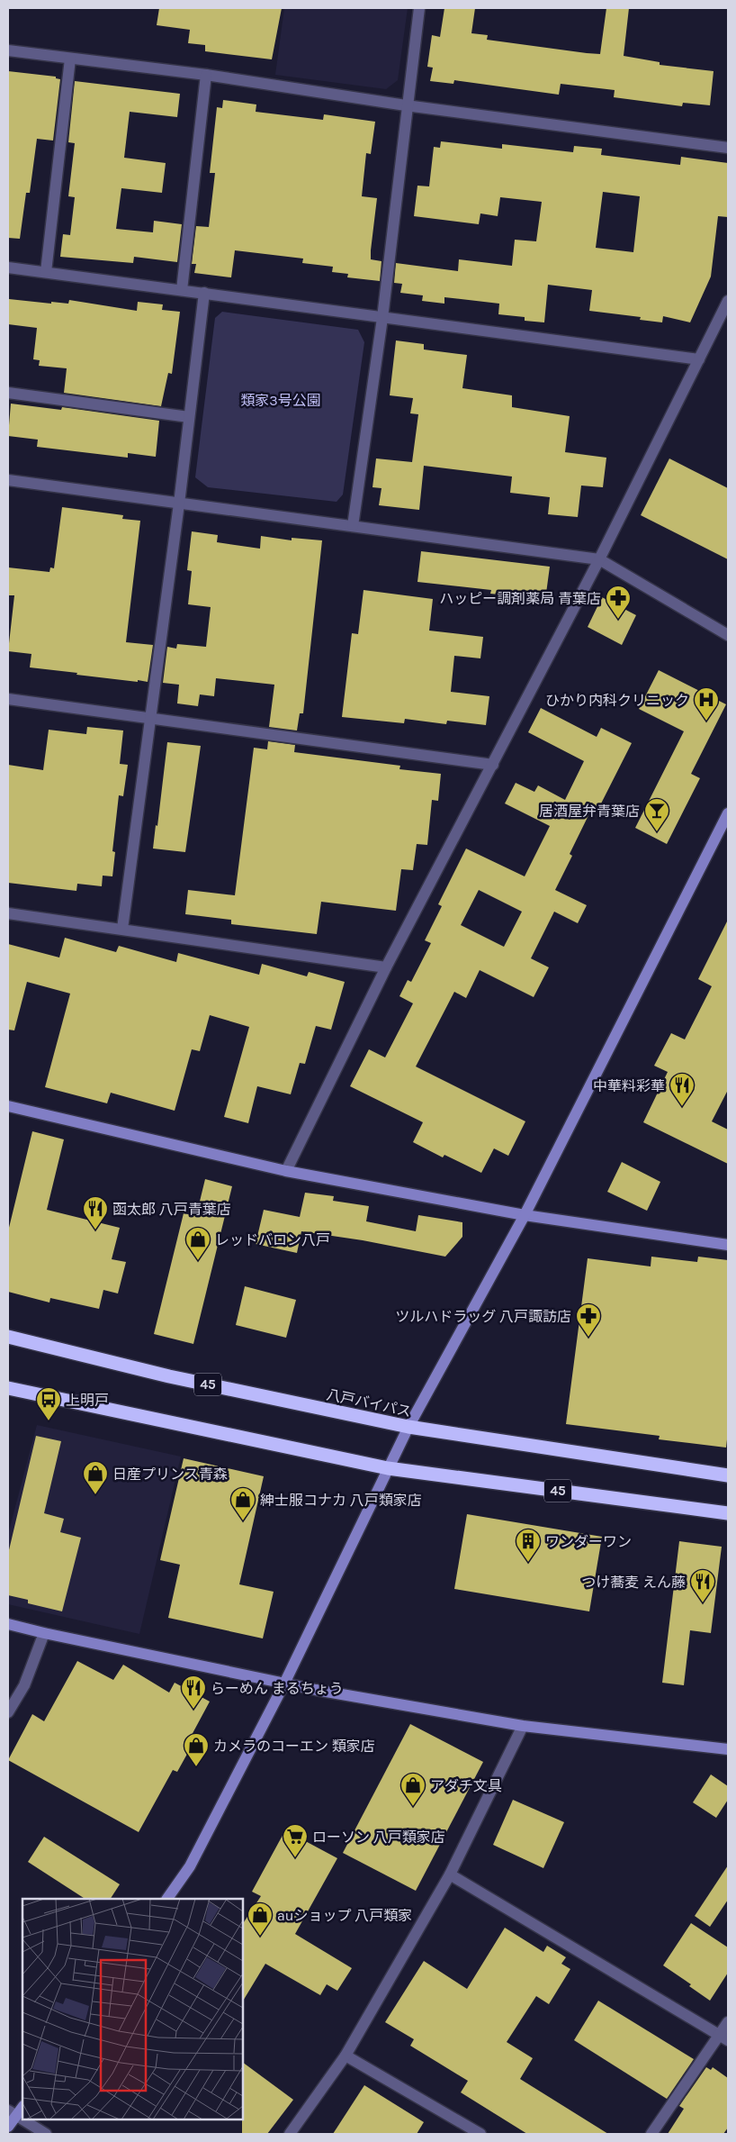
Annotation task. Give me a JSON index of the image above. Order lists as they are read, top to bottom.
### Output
{
  "streets": {
    "highway": ["45", "八戸バイパス"]
  },
  "parks": ["類家3号公園"],
  "places": {
    "pharmacy": ["ハッピー調剤薬局 青葉店", "ツルハドラッグ 八戸諏訪店"],
    "hospital": ["ひかり内科クリニック"],
    "bar": ["居酒屋弁青葉店"],
    "restaurant": [
      "中華料彩華",
      "函太郎 八戸青葉店",
      "つけ蕎麦 えん藤",
      "らーめん まるちょう"
    ],
    "shop": [
      "レッドバロン八戸",
      "日産プリンス青森",
      "紳士服コナカ 八戸類家店",
      "カメラのコーエン 類家店",
      "アダチ文具",
      "auショップ 八戸類家"
    ],
    "bus stop": ["上明戸"],
    "building": ["ワンダーワン"],
    "supermarket": ["ローソン 八戸類家店"]
  }
}
